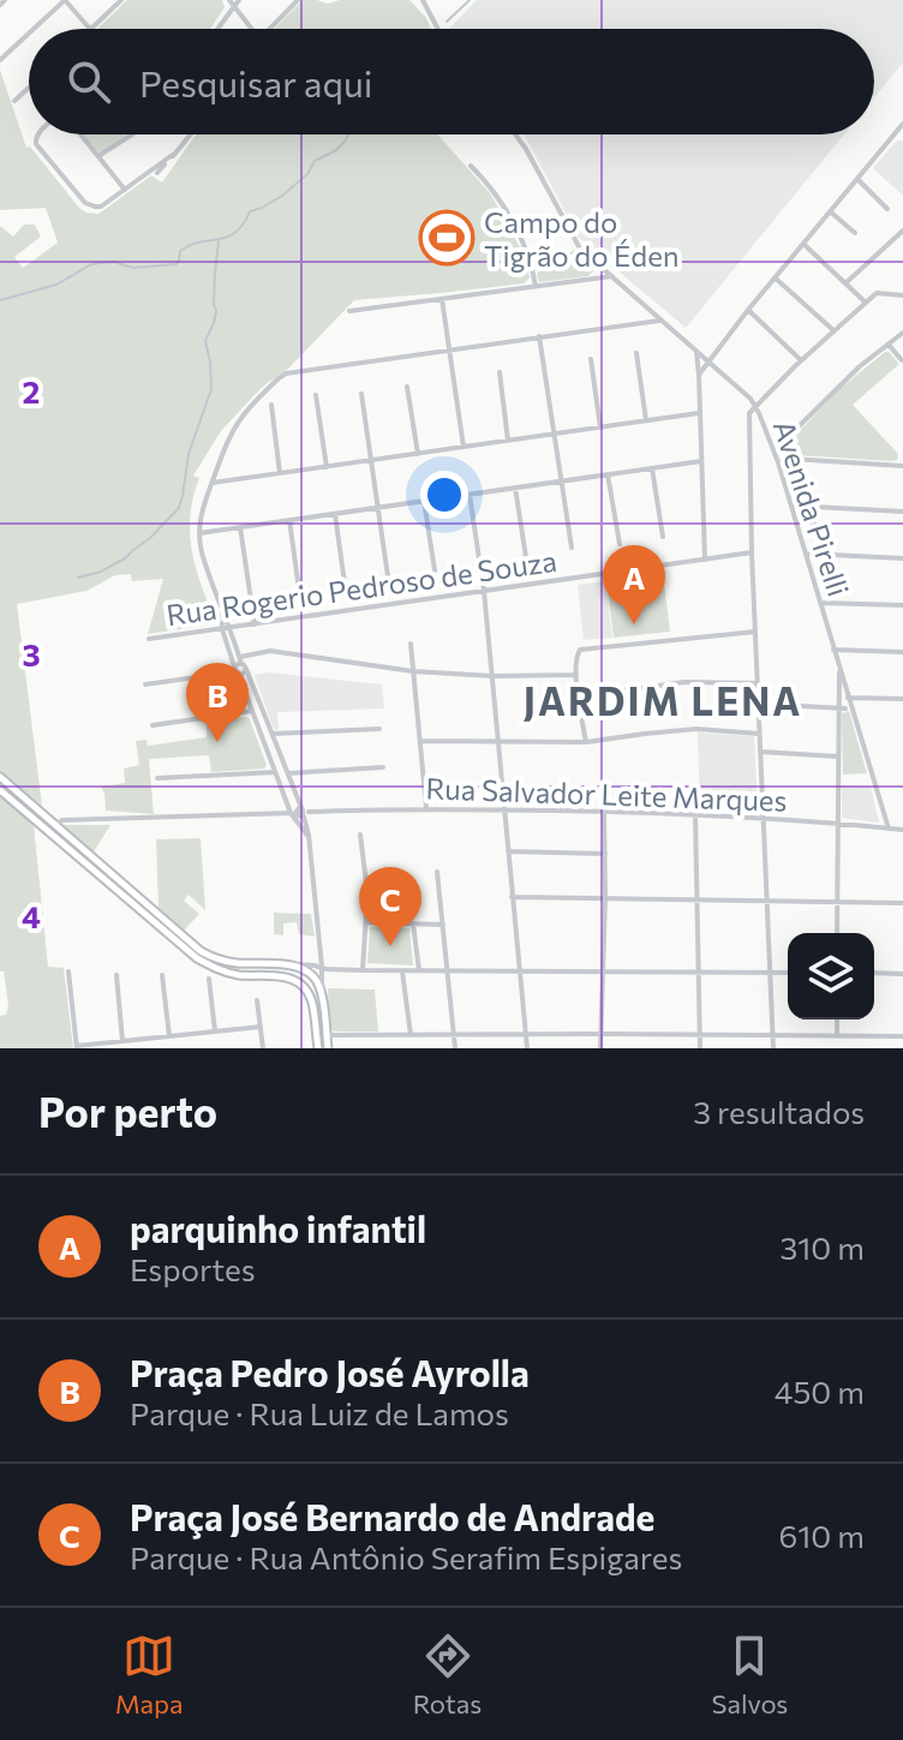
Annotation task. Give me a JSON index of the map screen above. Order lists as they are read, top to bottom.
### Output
{
  "streets": {
    "street": ["Avenida Pirelli", "Rua Rogerio Pedroso de Souza", "Rua Salvador Leite Marques"]
  },
  "crossings": [
    ["Avenida Pirelli", "Rua Salvador Leite Marques"]
  ],
  "districts": ["JARDIM LENA"],
  "places": {
    "sports": ["Campo do Tigrão do Éden"]
  },
  "page": {
    "search": "Pesquisar aqui",
    "pins": ["A", "B", "C"],
    "heading": ["Por perto", "3 resultados"],
    "list": [
      {
        "mark": "A",
        "name": "parquinho infantil",
        "note": "Esportes",
        "value": "310 m"
      },
      {
        "mark": "B",
        "name": "Praça Pedro José Ayrolla",
        "note": "Parque · Rua Luiz de Lamos",
        "value": "450 m"
      },
      {
        "mark": "C",
        "name": "Praça José Bernardo de Andrade",
        "note": "Parque · Rua Antônio Serafim Espigares",
        "value": "610 m"
      }
    ],
    "nav": ["Mapa", "Rotas", "Salvos"]
  },
  "grid": {
    "rows": ["2", "3", "4"]
  }
}
